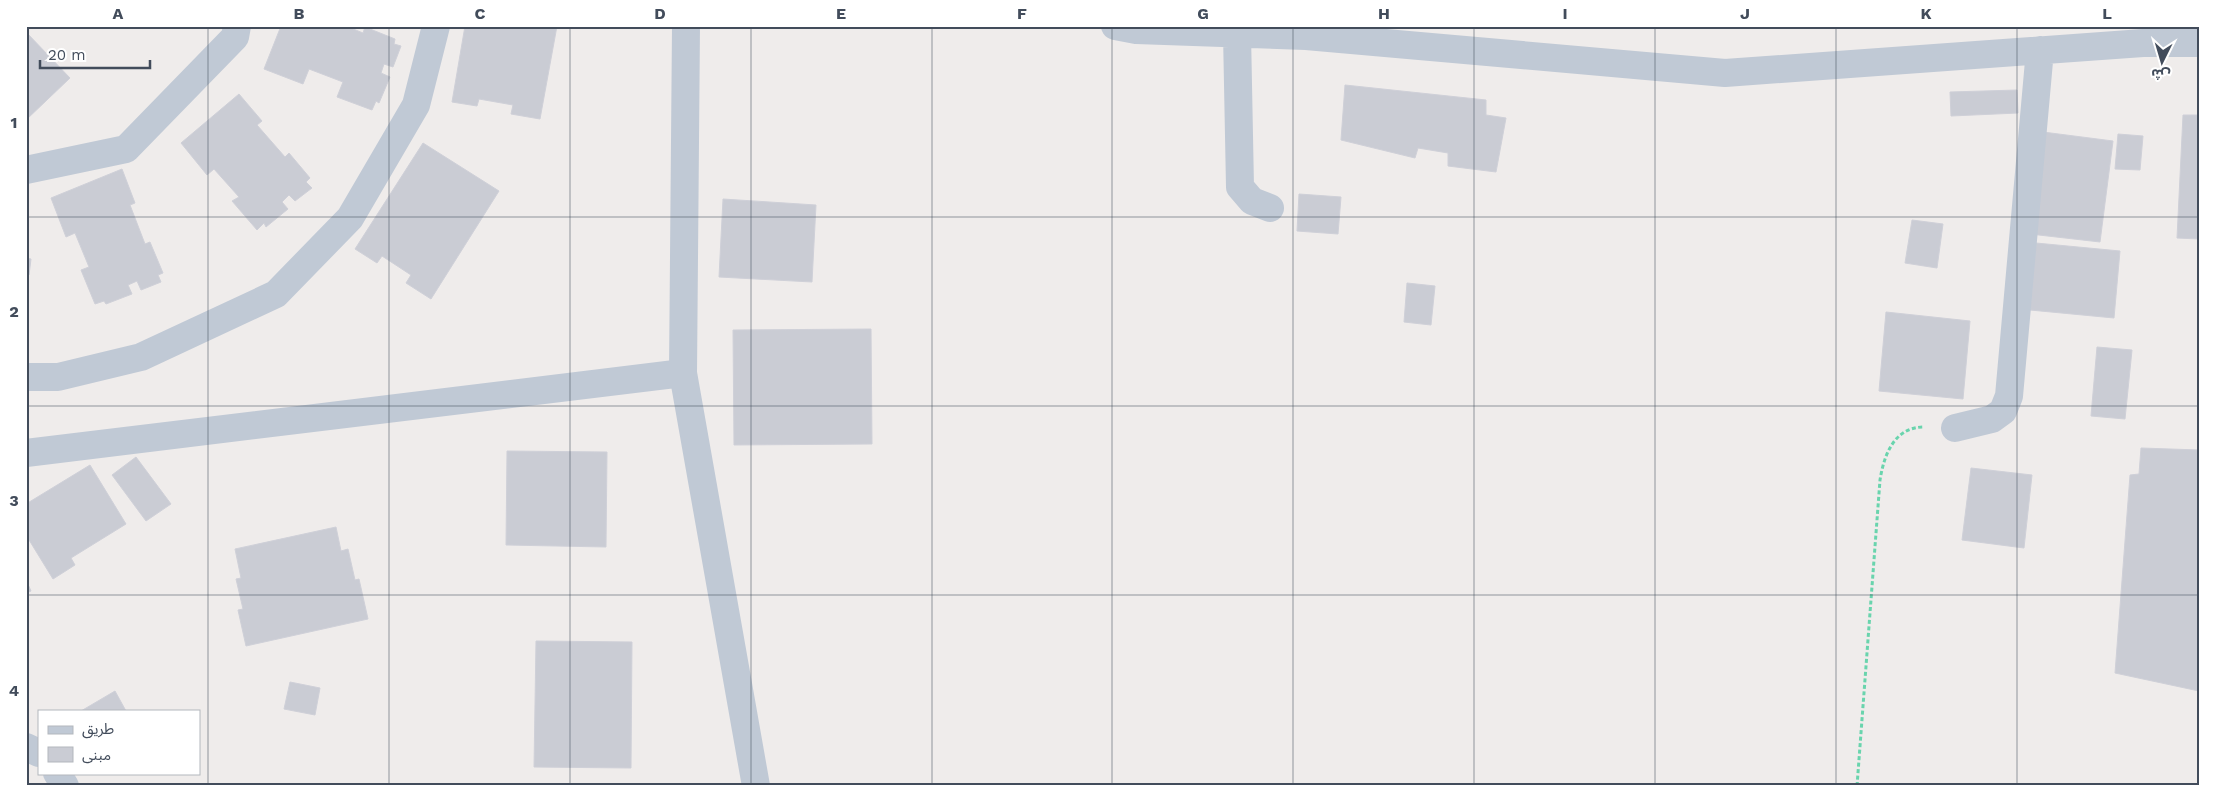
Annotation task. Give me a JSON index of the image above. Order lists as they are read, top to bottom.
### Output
{
  "legend": ["طريق", "مبنى"],
  "scale_bar": "20 m",
  "north": "bottom",
  "grid": {
    "columns": [
      "A",
      "B",
      "C",
      "D",
      "E",
      "F",
      "G",
      "H",
      "I",
      "J",
      "K",
      "L"
    ],
    "rows": [
      "1",
      "2",
      "3",
      "4"
    ]
  }
}
